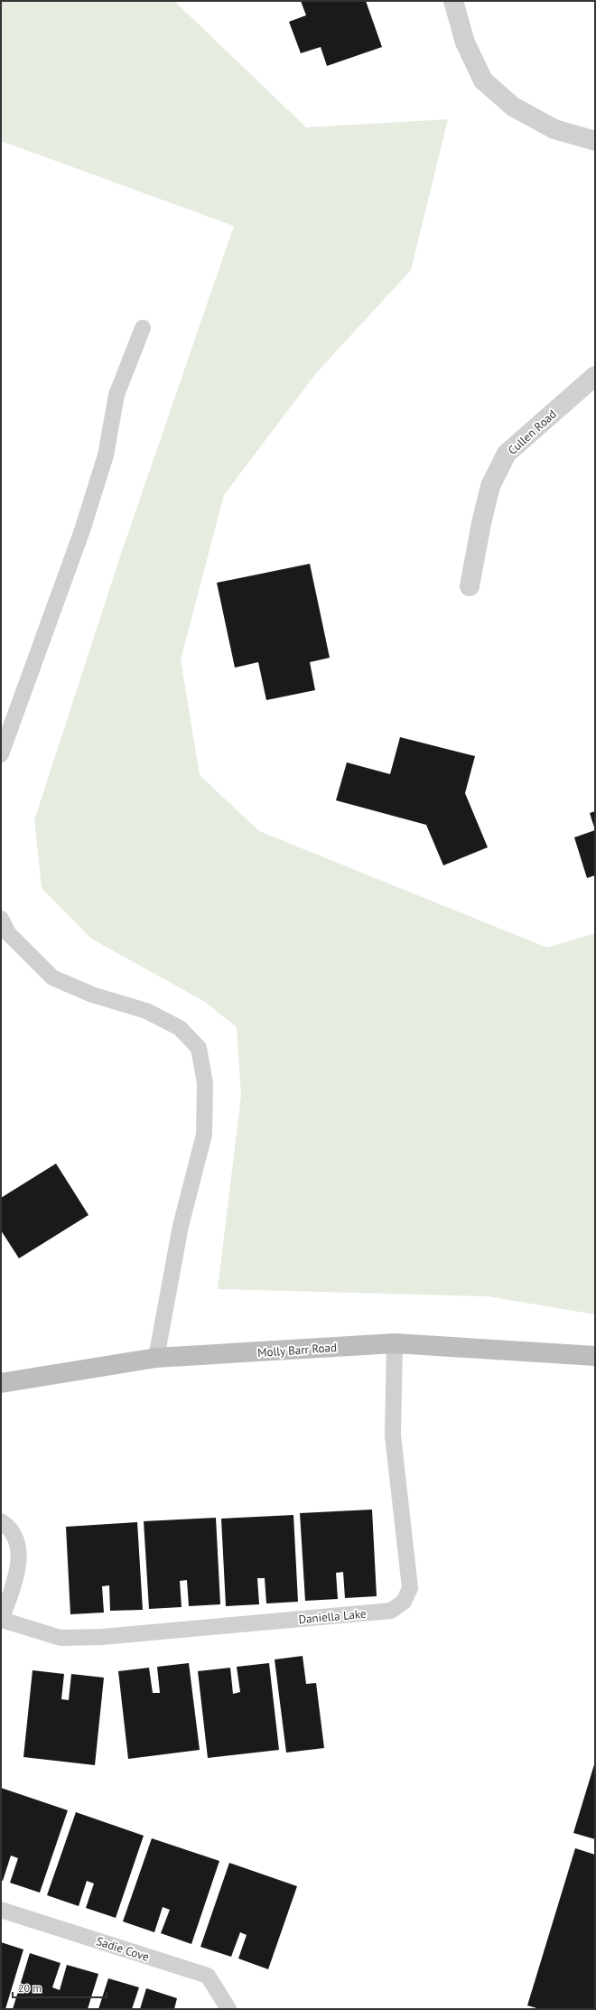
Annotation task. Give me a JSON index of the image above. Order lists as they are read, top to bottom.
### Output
{
  "streets": {
    "main road": ["Molly Barr Road"],
    "street": ["Cullen Road"],
    "lane": ["Daniella Lake", "Sadie Cove"]
  },
  "crossings": [
    ["Molly Barr Road", "Daniella Lake"]
  ],
  "scale_bar": "20 m"
}
